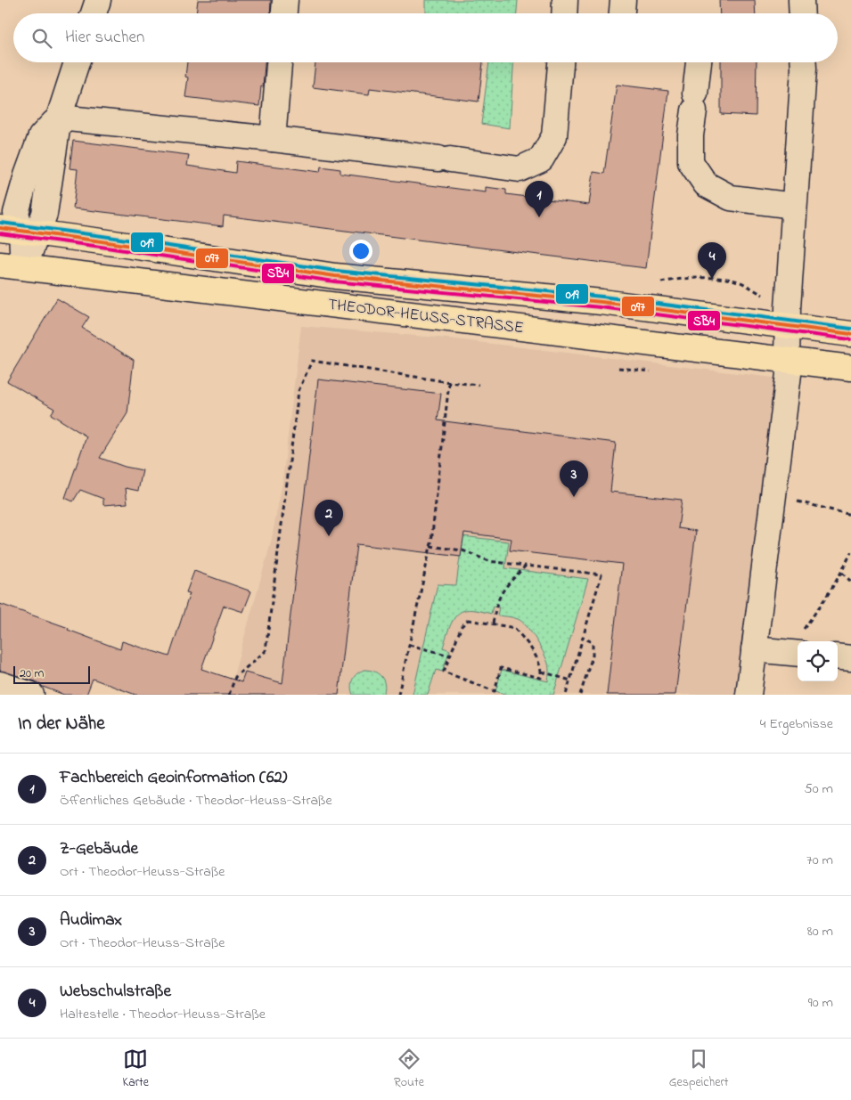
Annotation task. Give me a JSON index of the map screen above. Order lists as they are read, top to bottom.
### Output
{
  "streets": {
    "main road": ["THEODOR-HEUSS-STRASSE"]
  },
  "lines": ["transit line 019", "transit line 097", "transit line SB4"],
  "scale_bar": "20 m",
  "page": {
    "search": "Hier suchen",
    "pins": [
      "1",
      "4",
      "3",
      "2"
    ],
    "scale": "20 m",
    "heading": ["In der Nähe", "4 Ergebnisse"],
    "list": [
      {
        "mark": "1",
        "name": "Fachbereich Geoinformation (62)",
        "note": "Öffentliches Gebäude · Theodor-Heuss-Straße",
        "value": "50 m"
      },
      {
        "mark": "2",
        "name": "Z-Gebäude",
        "note": "Ort · Theodor-Heuss-Straße",
        "value": "70 m"
      },
      {
        "mark": "3",
        "name": "Audimax",
        "note": "Ort · Theodor-Heuss-Straße",
        "value": "80 m"
      },
      {
        "mark": "4",
        "name": "Webschulstraße",
        "note": "Haltestelle · Theodor-Heuss-Straße",
        "value": "90 m"
      }
    ],
    "nav": ["Karte", "Route", "Gespeichert"]
  }
}
